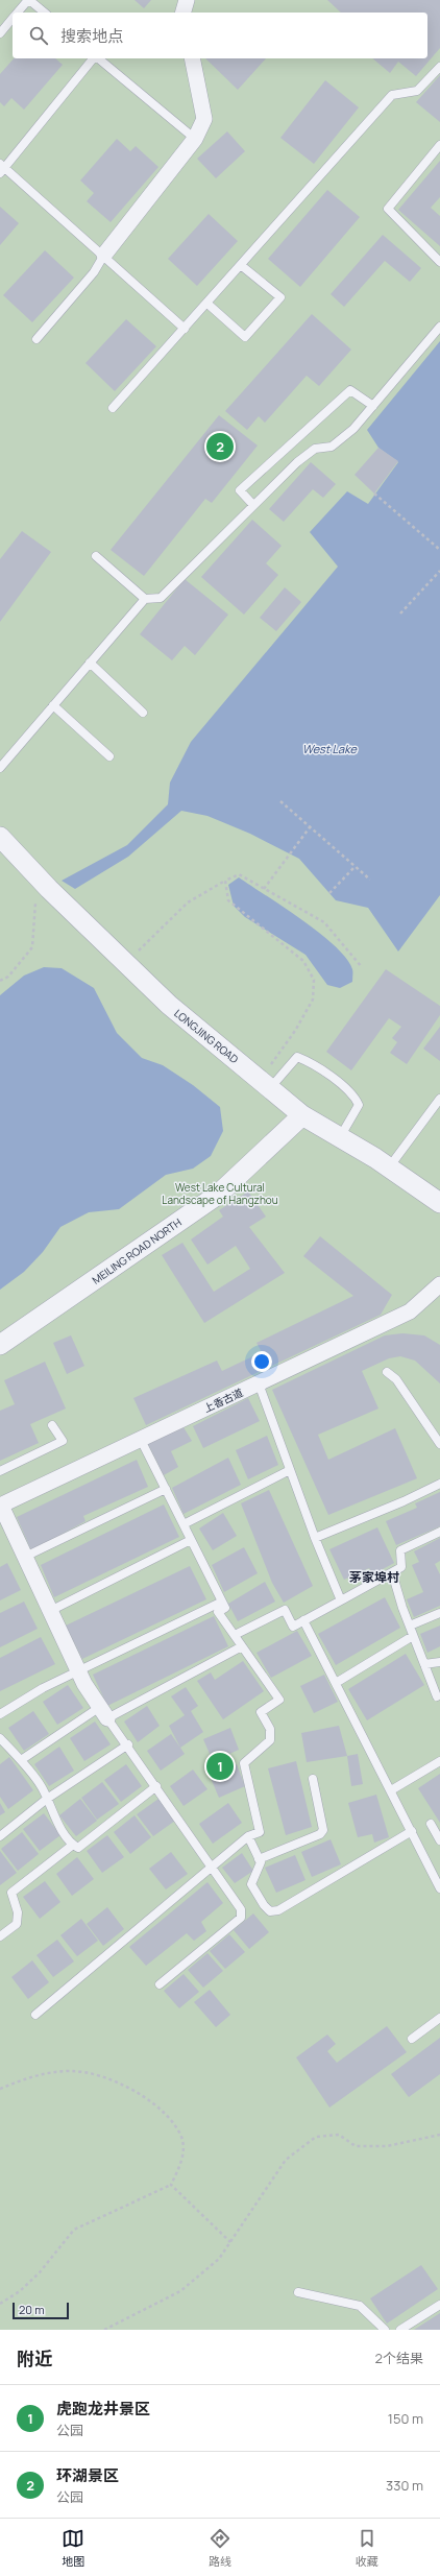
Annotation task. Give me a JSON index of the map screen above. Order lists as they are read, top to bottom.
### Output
{
  "streets": {
    "street": ["LONGJING ROAD", "MEILING ROAD NORTH", "上香古道"]
  },
  "crossings": [
    ["LONGJING ROAD", "MEILING ROAD NORTH"]
  ],
  "districts": ["茅家埠村"],
  "water": ["West Lake"],
  "parks": ["West Lake Cultural Landscape of Hangzhou"],
  "scale_bar": "20 m",
  "page": {
    "search": "搜索地点",
    "pins": ["2", "1"],
    "scale": "20 m",
    "heading": ["附近", "2个结果"],
    "list": [
      {
        "mark": "1",
        "name": "虎跑龙井景区",
        "note": "公园",
        "value": "150 m"
      },
      {
        "mark": "2",
        "name": "环湖景区",
        "note": "公园",
        "value": "330 m"
      }
    ],
    "nav": ["地图", "路线", "收藏"]
  }
}
